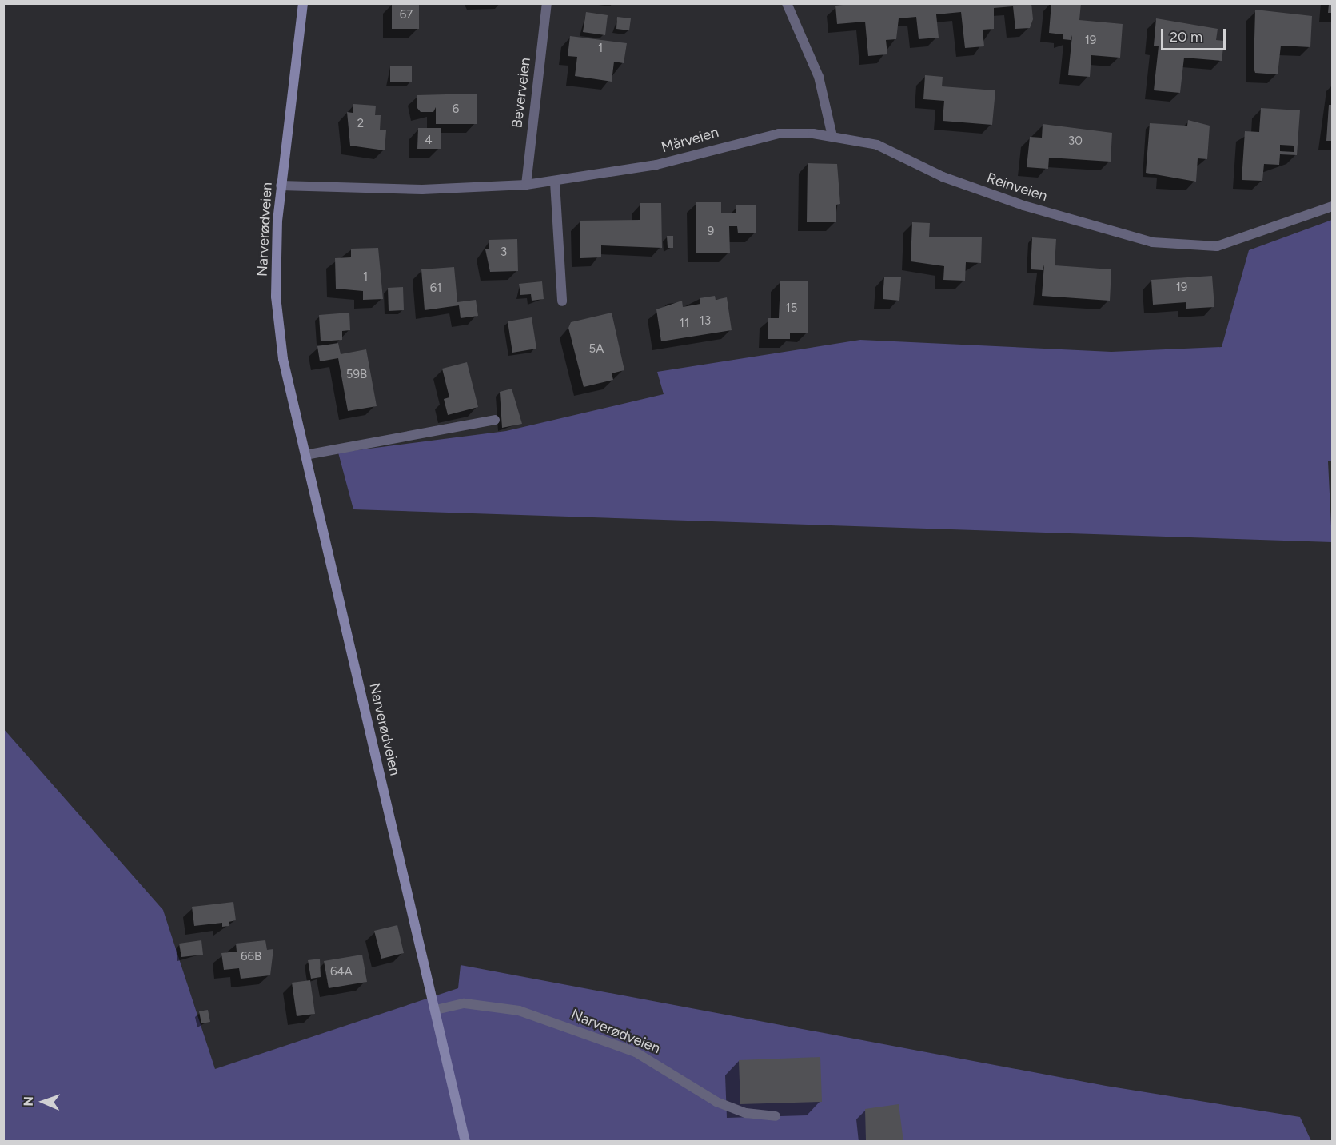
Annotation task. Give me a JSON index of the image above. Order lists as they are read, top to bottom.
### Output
{
  "streets": {
    "main road": ["Narverødveien"],
    "street": ["Beverveien", "Mårveien", "Reinveien"]
  },
  "crossings": [
    ["Beverveien", "Mårveien"],
    ["Mårveien", "Reinveien"],
    ["Mårveien", "Narverødveien"]
  ],
  "house_numbers": [
    "67",
    "19",
    "1",
    "6",
    "2",
    "4",
    "30",
    "9",
    "3",
    "1",
    "19",
    "61",
    "15",
    "13",
    "11",
    "5A",
    "59B",
    "66B",
    "64A"
  ],
  "scale_bar": "20 m",
  "north": "left"
}
